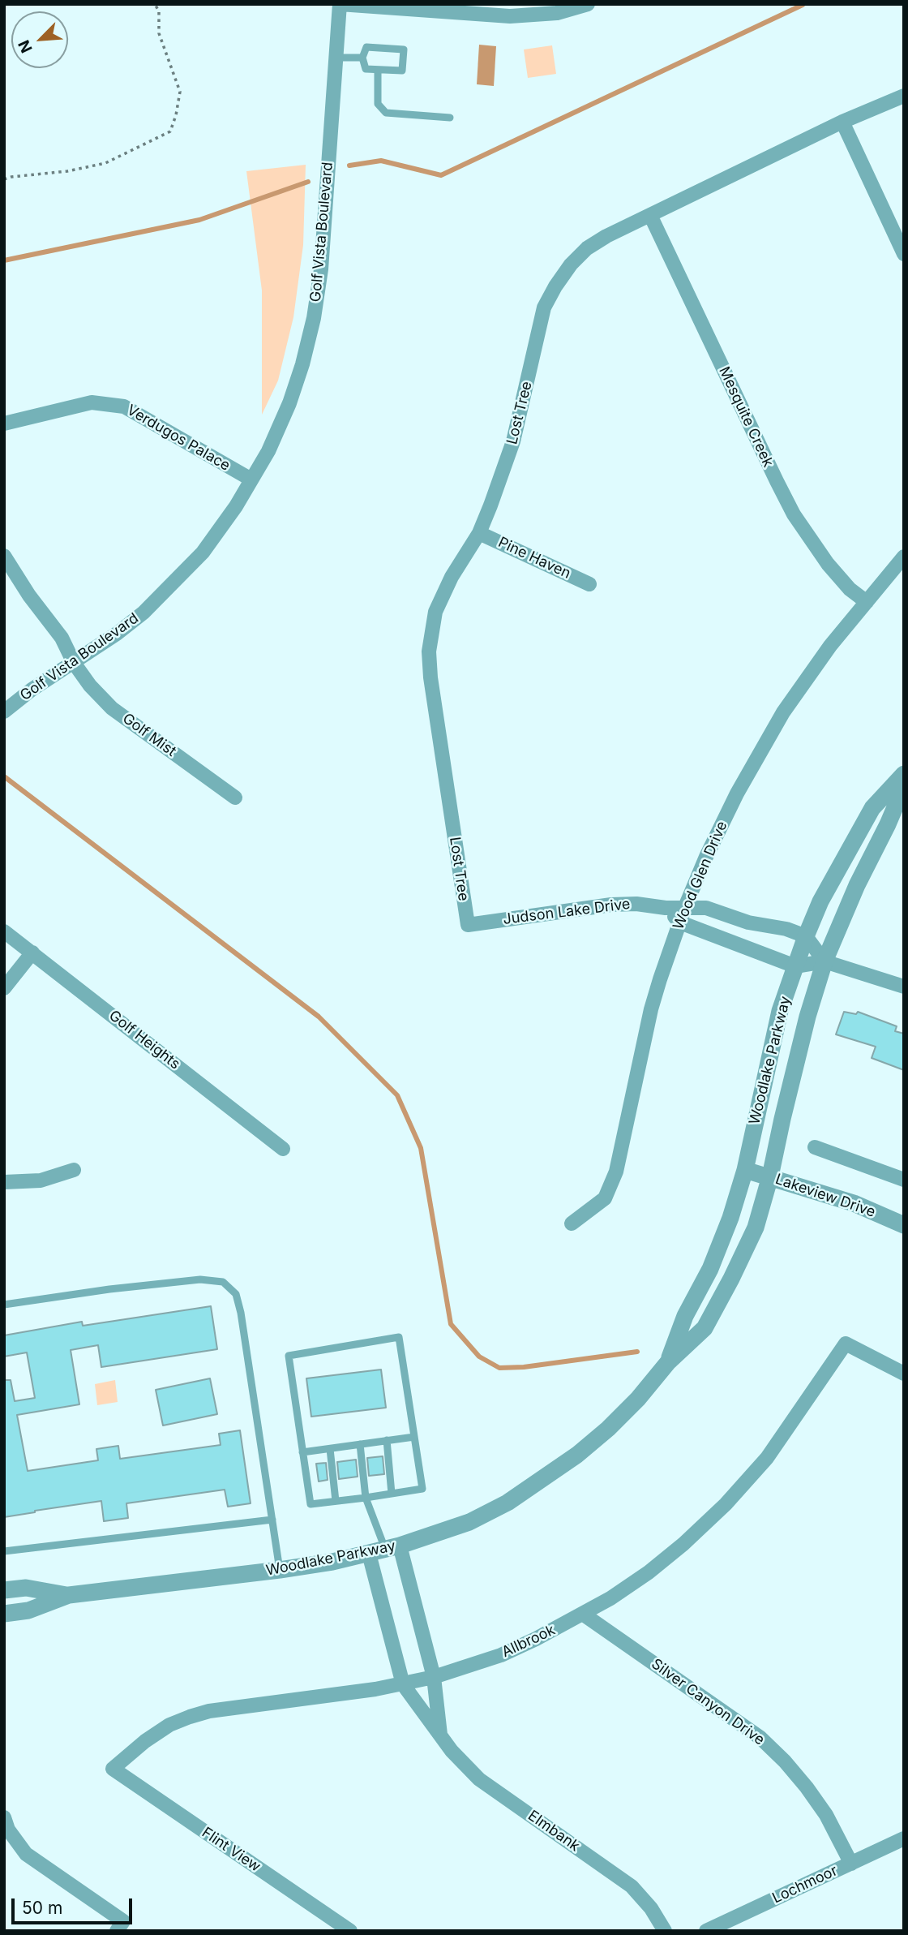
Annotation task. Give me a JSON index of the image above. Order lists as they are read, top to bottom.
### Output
{
  "streets": {
    "street": [
      "Golf Vista Boulevard",
      "Lost Tree",
      "Mesquite Creek",
      "Verdugos Palace",
      "Pine Haven",
      "Golf Mist",
      "Wood Glen Drive",
      "Judson Lake Drive",
      "Golf Heights",
      "Woodlake Parkway",
      "Lakeview Drive",
      "Allbrook",
      "Silver Canyon Drive",
      "Elmbank",
      "Flint View",
      "Lochmoor"
    ]
  },
  "crossings": [
    ["Golf Vista Boulevard", "Verdugos Palace"],
    ["Golf Vista Boulevard", "Golf Mist"],
    ["Lost Tree", "Mesquite Creek"],
    ["Lost Tree", "Pine Haven"],
    ["Lost Tree", "Judson Lake Drive"],
    ["Mesquite Creek", "Wood Glen Drive"],
    ["Wood Glen Drive", "Judson Lake Drive"],
    ["Judson Lake Drive", "Woodlake Parkway"],
    ["Woodlake Parkway", "Lakeview Drive"],
    ["Woodlake Parkway", "Elmbank"],
    ["Allbrook", "Silver Canyon Drive"],
    ["Allbrook", "Elmbank"],
    ["Allbrook", "Flint View"],
    ["Silver Canyon Drive", "Lochmoor"]
  ],
  "scale_bar": "50 m",
  "north": "bottom left"
}
